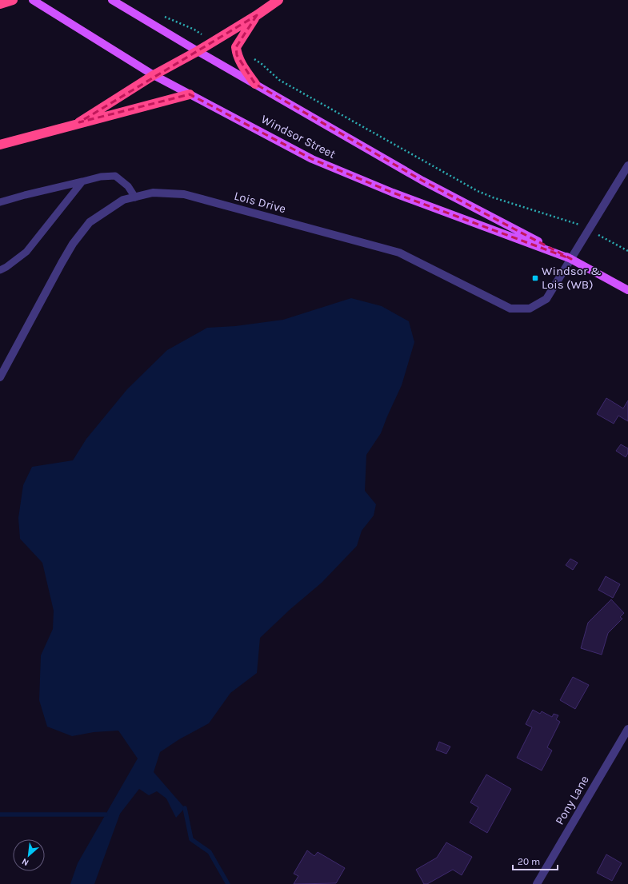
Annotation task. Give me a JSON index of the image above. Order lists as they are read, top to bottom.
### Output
{
  "streets": {
    "main road": ["Windsor Street"],
    "street": ["Lois Drive", "Pony Lane"]
  },
  "crossings": [
    ["Windsor Street", "Lois Drive"]
  ],
  "places": {
    "transit": ["Windsor & Lois (WB)"]
  },
  "scale_bar": "20 m",
  "north": "bottom left"
}
